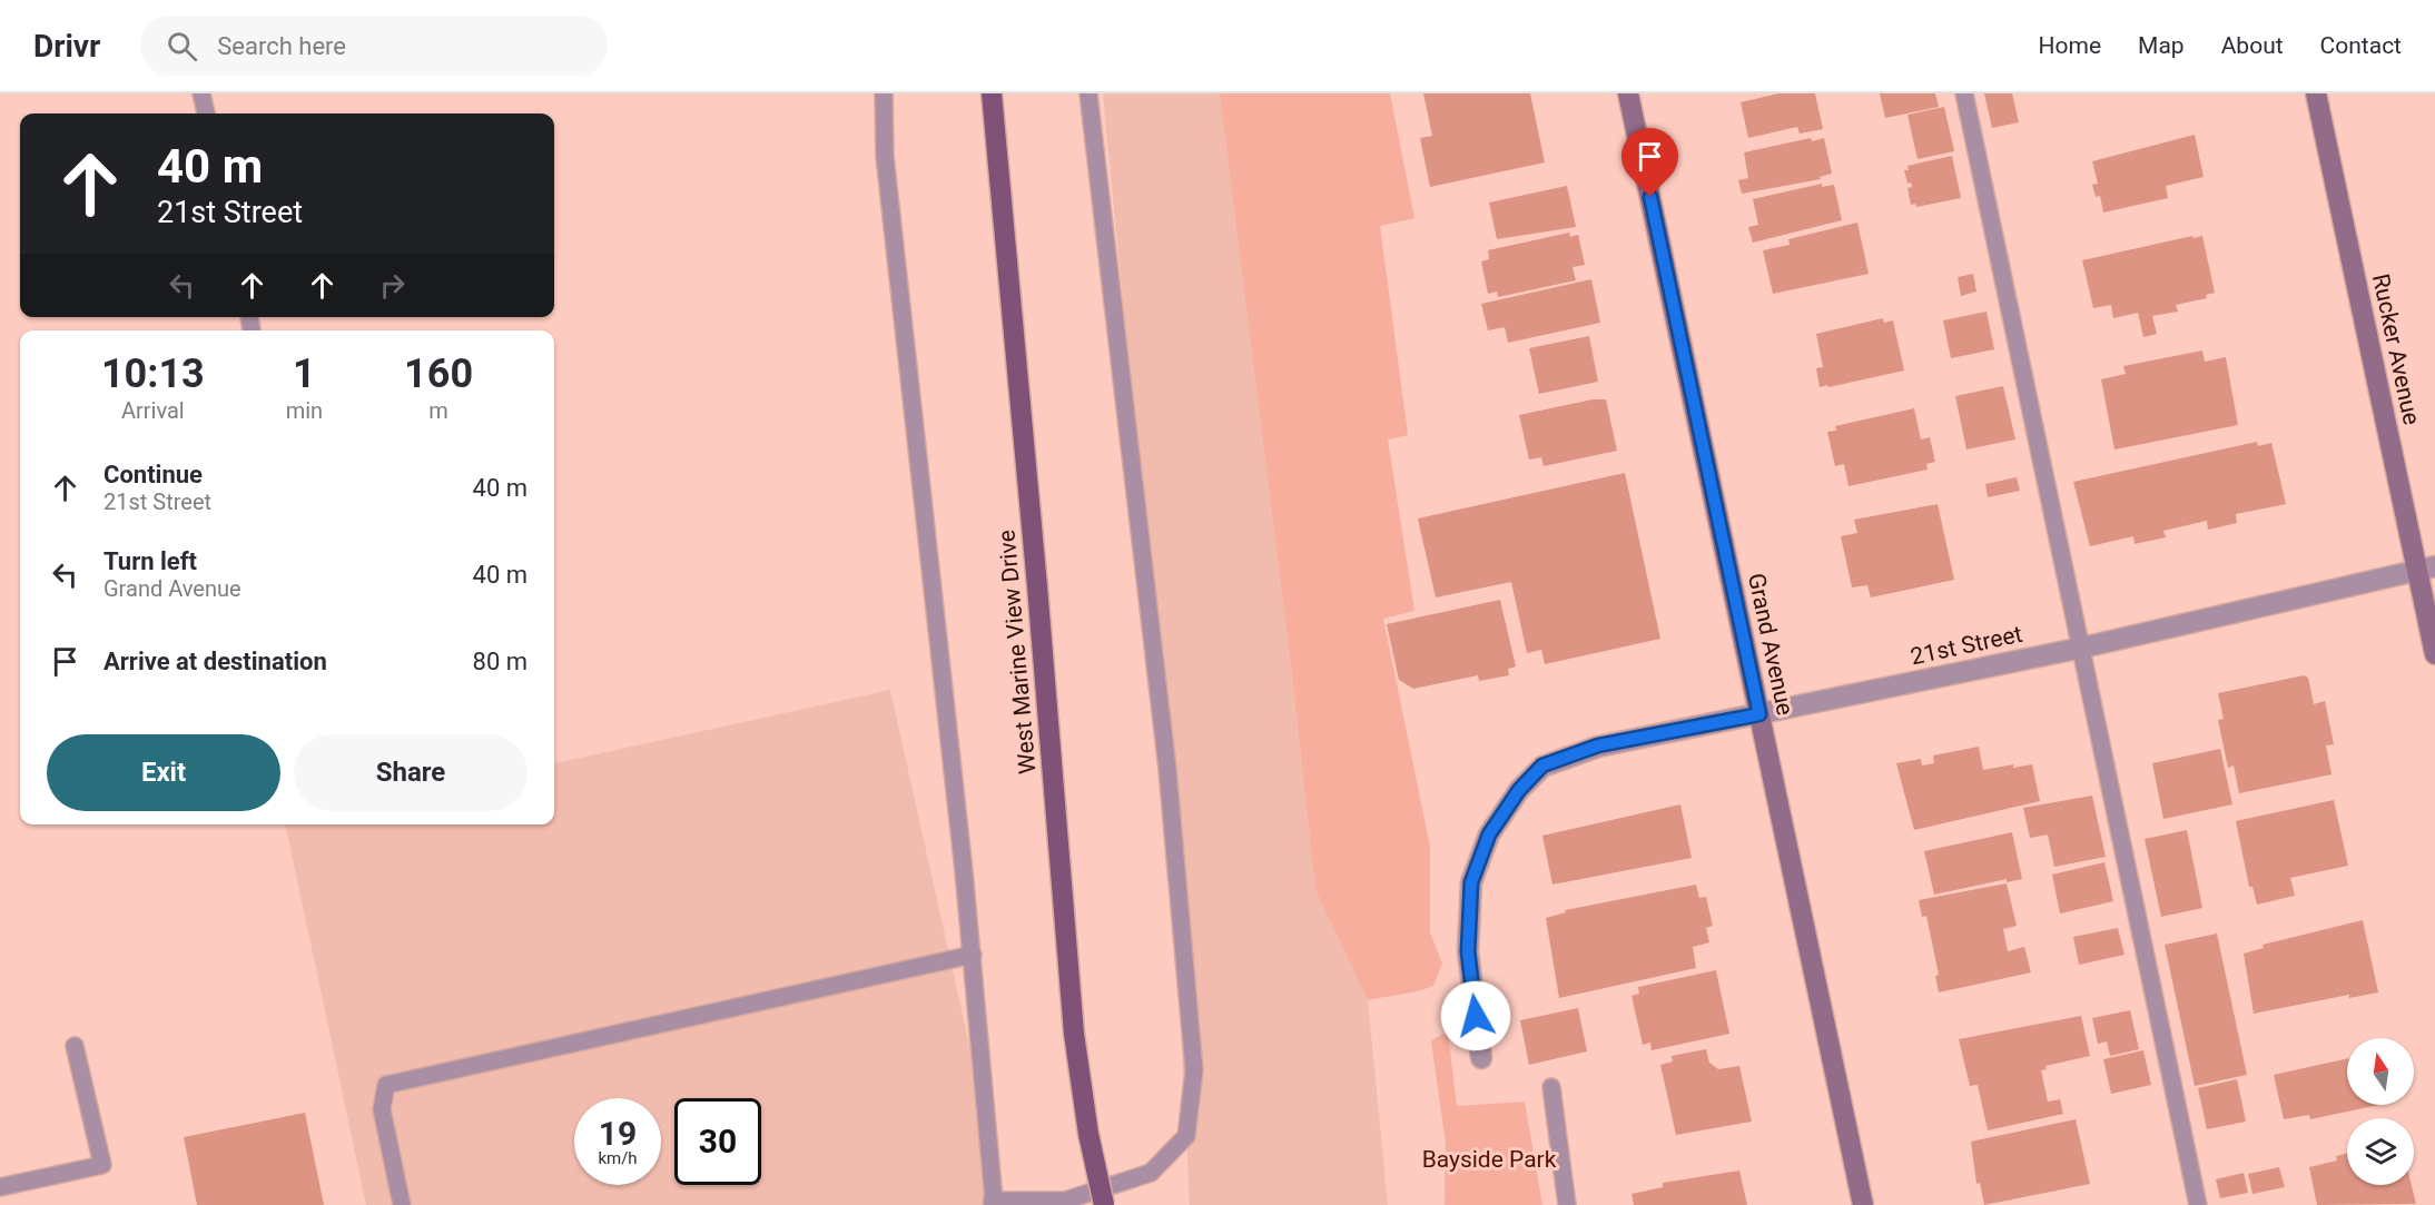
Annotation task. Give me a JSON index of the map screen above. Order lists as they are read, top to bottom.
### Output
{
  "streets": {
    "main road": ["West Marine View Drive"],
    "street": ["Rucker Avenue", "Grand Avenue", "21st Street"]
  },
  "crossings": [
    ["Rucker Avenue", "21st Street"],
    ["Grand Avenue", "21st Street"]
  ],
  "parks": ["Bayside Park"],
  "north": "top",
  "page": {
    "header": "Drivr",
    "search": "Search here",
    "nav": [
      "Home",
      "Map",
      "About",
      "Contact"
    ],
    "turn": ["40 m", "21st Street"],
    "eta": [
      "10:13",
      "Arrival",
      "1",
      "min",
      "160",
      "m"
    ],
    "list": [
      {
        "name": "Continue",
        "note": "21st Street",
        "value": "40 m"
      },
      {
        "name": "Turn left",
        "note": "Grand Avenue",
        "value": "40 m"
      },
      {
        "name": "Arrive at destination",
        "value": "80 m"
      }
    ],
    "buttons": ["Exit", "Share"],
    "speed": "19 km/h",
    "limit": "30"
  }
}
